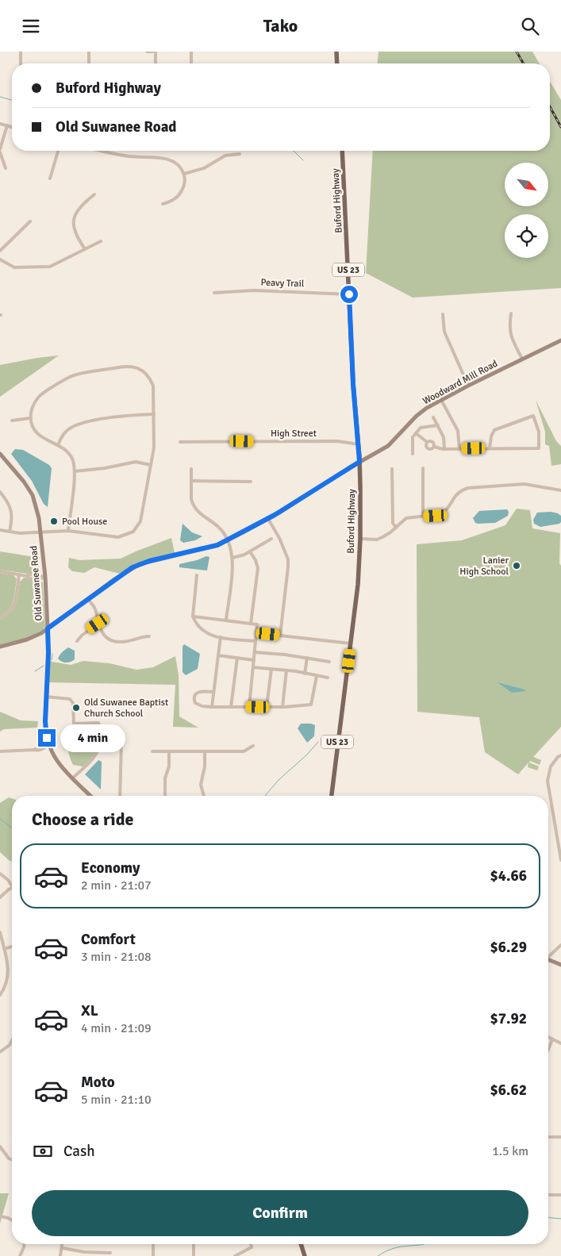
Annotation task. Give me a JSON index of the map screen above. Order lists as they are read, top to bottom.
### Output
{
  "streets": {
    "main road": ["Buford Highway", "US 23"],
    "street": [
      "Peavy Trail",
      "Woodward Mill Road",
      "High Street",
      "Old Suwanee Road"
    ]
  },
  "crossings": [
    ["Buford Highway", "Peavy Trail"],
    ["Buford Highway", "Woodward Mill Road"],
    ["Buford Highway", "High Street"],
    ["Woodward Mill Road", "Old Suwanee Road"]
  ],
  "places": ["Pool House", "Lanier High School", "Old Suwanee Baptist Church School"],
  "north": "bottom right",
  "page": {
    "header": "Tako",
    "banner": ["Buford Highway", "Old Suwanee Road"],
    "bubble": "4 min",
    "heading": "Choose a ride",
    "list": [
      {
        "name": "Economy",
        "note": "2 min · 21:07",
        "value": "$4.66"
      },
      {
        "name": "Comfort",
        "note": "3 min · 21:08",
        "value": "$6.29"
      },
      {
        "name": "XL",
        "note": "4 min · 21:09",
        "value": "$7.92"
      },
      {
        "name": "Moto",
        "note": "5 min · 21:10",
        "value": "$6.62"
      }
    ],
    "pay": ["Cash", "1.5 km"],
    "buttons": "Confirm"
  }
}
